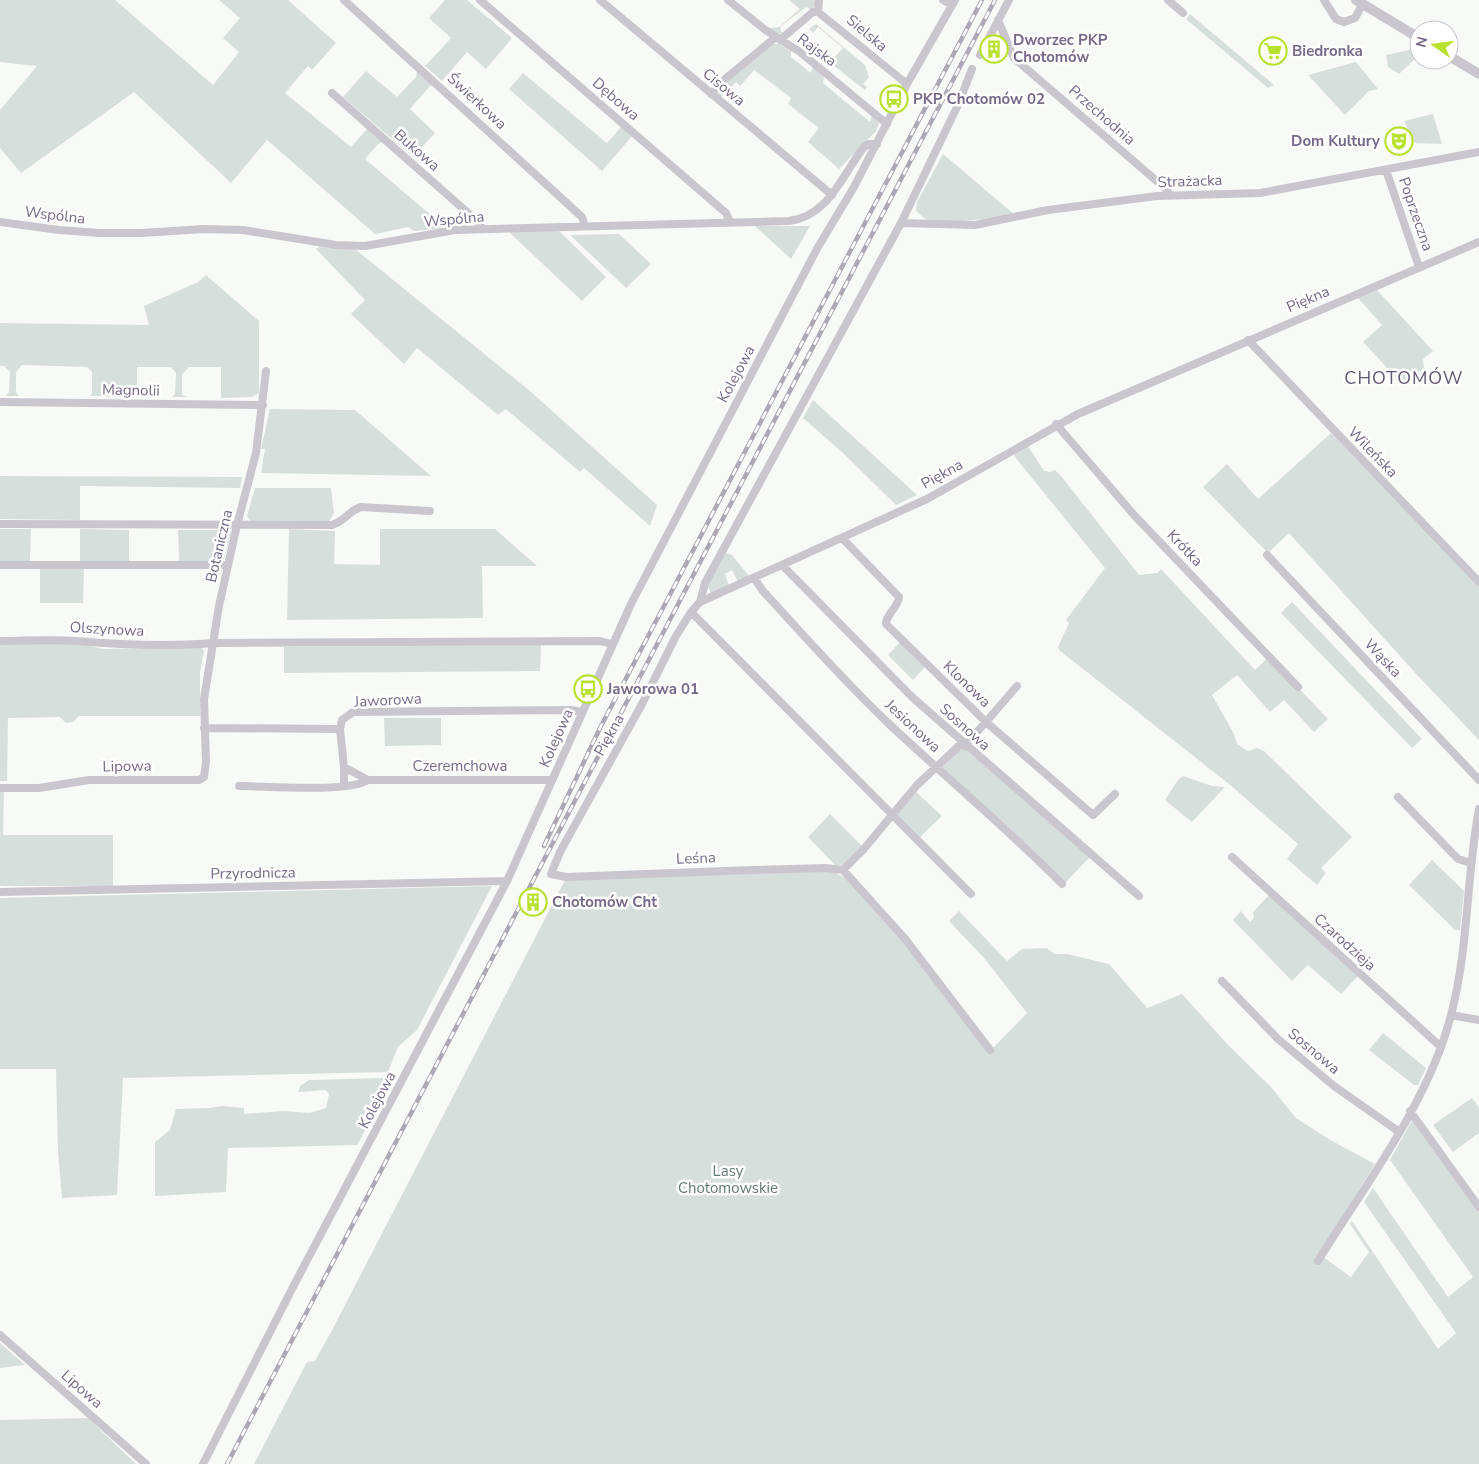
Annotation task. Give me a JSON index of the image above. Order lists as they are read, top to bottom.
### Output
{
  "streets": {
    "street": [
      "Sielska",
      "Rajska",
      "Cisowa",
      "Dębowa",
      "Świerkowa",
      "Przechodnia",
      "Bukowa",
      "Strażacka",
      "Poprzeczna",
      "Wspólna",
      "Piękna",
      "Kolejowa",
      "Magnolii",
      "Wileńska",
      "Botaniczna",
      "Krótka",
      "Olszynowa",
      "Wąska",
      "Klonowa",
      "Jaworowa",
      "Jesionowa",
      "Sosnowa",
      "Lipowa",
      "Czeremchowa",
      "Leśna",
      "Przyrodnicza",
      "Czarodzieja"
    ]
  },
  "crossings": [
    ["Sielska", "Kolejowa"],
    ["Rajska", "Kolejowa"],
    ["Cisowa", "Wspólna"],
    ["Dębowa", "Wspólna"],
    ["Świerkowa", "Wspólna"],
    ["Przechodnia", "Strażacka"],
    ["Bukowa", "Wspólna"],
    ["Strażacka", "Poprzeczna"],
    ["Poprzeczna", "Piękna"],
    ["Wspólna", "Kolejowa"],
    ["Piękna", "Wileńska"],
    ["Piękna", "Krótka"],
    ["Piękna", "Klonowa"],
    ["Piękna", "Jesionowa"],
    ["Piękna", "Sosnowa"],
    ["Piękna", "Leśna"],
    ["Kolejowa", "Olszynowa"],
    ["Kolejowa", "Jaworowa"],
    ["Kolejowa", "Czeremchowa"],
    ["Kolejowa", "Przyrodnicza"],
    ["Magnolii", "Botaniczna"],
    ["Botaniczna", "Olszynowa"],
    ["Botaniczna", "Lipowa"]
  ],
  "districts": ["CHOTOMÓW"],
  "parks": ["Lasy Chotomowskie"],
  "places": {
    "building": ["Dworzec PKP Chotomów", "Chotomów Cht"],
    "supermarket": ["Biedronka"],
    "bus stop": ["PKP Chotomów 02", "Jaworowa 01"],
    "theatre": ["Dom Kultury"]
  },
  "north": "left"
}
